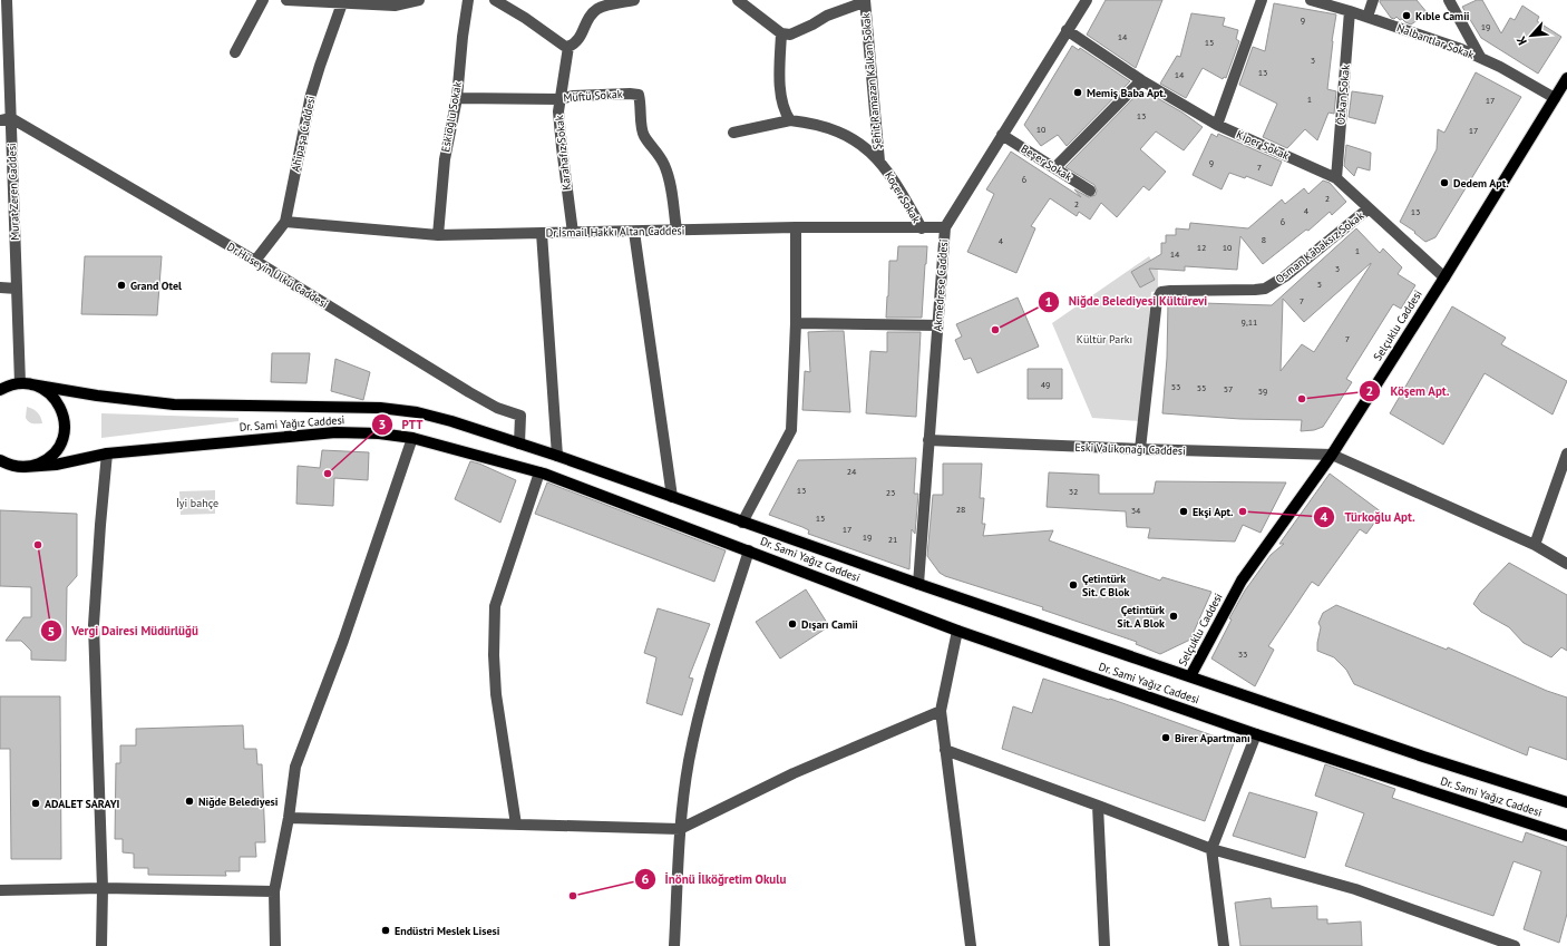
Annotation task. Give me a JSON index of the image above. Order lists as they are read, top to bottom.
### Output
{
  "streets": {
    "main road": ["Selçuklu Caddesi", "Dr. Sami Yağız Caddesi"],
    "street": [
      "Nalbantlar Sokak",
      "Şehit Ramazan Kalkan Sokak",
      "Özkan Sokak",
      "Müftü Sokak",
      "Eskioğlu Sokak",
      "Ahipaşa Caddesi",
      "Kiper Sokak",
      "Karahafız Sokak",
      "Beşer Sokak",
      "Murat Zeren Caddesi",
      "Koçer Sokak",
      "Dr.İsmail Hakkı Altan Caddesi",
      "Osman Kabaksız Sokak",
      "Dr.Hüseyin Ülkü Caddesi",
      "Akmedrese Caddesi",
      "Eski Valikonağı Caddesi"
    ]
  },
  "crossings": [
    ["Nalbantlar Sokak", "Özkan Sokak"],
    ["Nalbantlar Sokak", "Selçuklu Caddesi"],
    ["Şehit Ramazan Kalkan Sokak", "Koçer Sokak"],
    ["Özkan Sokak", "Kiper Sokak"],
    ["Müftü Sokak", "Eskioğlu Sokak"],
    ["Müftü Sokak", "Karahafız Sokak"],
    ["Müftü Sokak", "Dr.İsmail Hakkı Altan Caddesi"],
    ["Eskioğlu Sokak", "Dr.İsmail Hakkı Altan Caddesi"],
    ["Ahipaşa Caddesi", "Dr.İsmail Hakkı Altan Caddesi"],
    ["Ahipaşa Caddesi", "Dr.Hüseyin Ülkü Caddesi"],
    ["Kiper Sokak", "Osman Kabaksız Sokak"],
    ["Kiper Sokak", "Akmedrese Caddesi"],
    ["Kiper Sokak", "Selçuklu Caddesi"],
    ["Karahafız Sokak", "Dr.İsmail Hakkı Altan Caddesi"],
    ["Beşer Sokak", "Akmedrese Caddesi"],
    ["Murat Zeren Caddesi", "Dr.Hüseyin Ülkü Caddesi"],
    ["Murat Zeren Caddesi", "Dr. Sami Yağız Caddesi"],
    ["Koçer Sokak", "Dr.İsmail Hakkı Altan Caddesi"],
    ["Dr.İsmail Hakkı Altan Caddesi", "Akmedrese Caddesi"],
    ["Osman Kabaksız Sokak", "Eski Valikonağı Caddesi"],
    ["Dr.Hüseyin Ülkü Caddesi", "Dr. Sami Yağız Caddesi"],
    ["Akmedrese Caddesi", "Dr. Sami Yağız Caddesi"],
    ["Akmedrese Caddesi", "Eski Valikonağı Caddesi"],
    ["Selçuklu Caddesi", "Dr. Sami Yağız Caddesi"],
    ["Selçuklu Caddesi", "Eski Valikonağı Caddesi"]
  ],
  "parks": ["Kültür Parkı", "İyi bahçe"],
  "places": [
    "Kıble Camii",
    "Memiş Baba Apt.",
    "Dedem Apt.",
    "Grand Otel",
    "Niğde Belediyesi Kültürevi",
    "Köşem Apt.",
    "PTT",
    "Ekşi Apt.",
    "Türkoğlu Apt.",
    "Vergi Dairesi Müdürlüğü",
    "Çetintürk Sit. C Blok",
    "Çetintürk Sit. A Blok",
    "Dışarı Camii",
    "Birer Apartmanı",
    "Niğde Belediyesi",
    "ADALET SARAYI",
    "İnönü İlköğretim Okulu",
    "Endüstri Meslek Lisesi"
  ],
  "house_numbers": [
    "9",
    "19",
    "14",
    "15",
    "3",
    "13",
    "14",
    "1",
    "17",
    "13",
    "10",
    "17",
    "9",
    "7",
    "6",
    "2",
    "2",
    "4",
    "13",
    "6",
    "8",
    "4",
    "12",
    "10",
    "1",
    "14",
    "3",
    "5",
    "7",
    "9,11",
    "7",
    "49",
    "53",
    "55",
    "57",
    "59",
    "24",
    "13",
    "32",
    "23",
    "28",
    "34",
    "15",
    "17",
    "19",
    "21",
    "33"
  ],
  "north": "bottom left"
}
